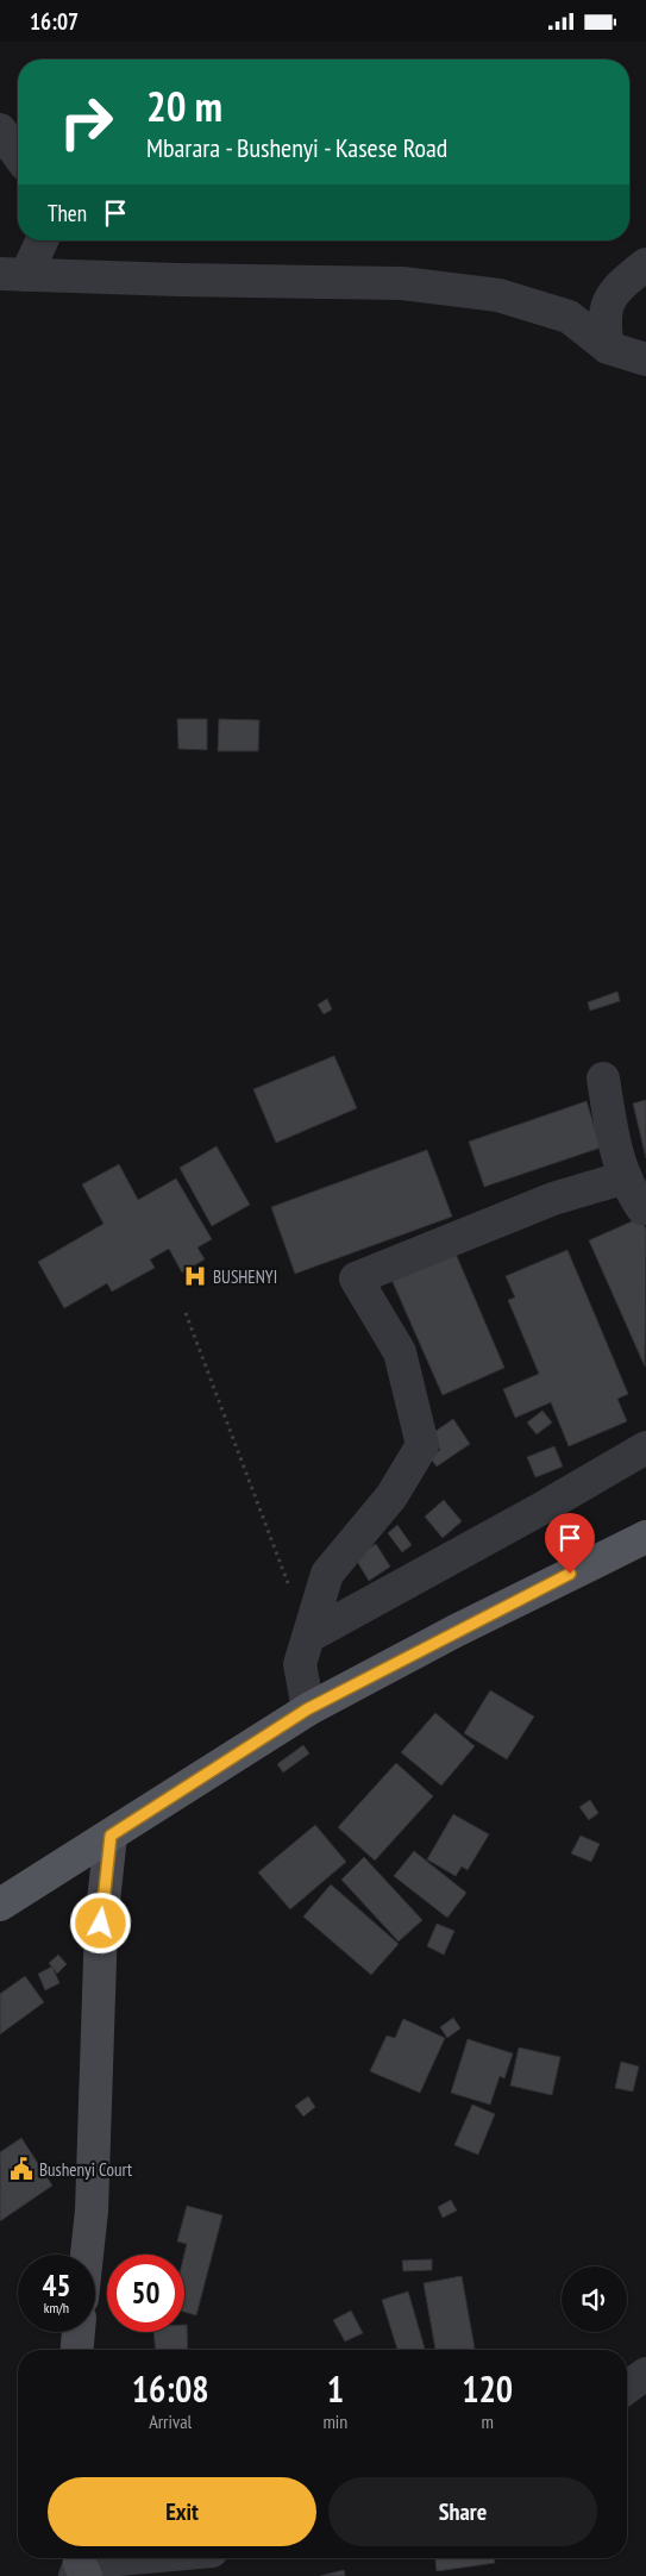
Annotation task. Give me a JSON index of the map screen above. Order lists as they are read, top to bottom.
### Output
{
  "places": {
    "hospital": ["BUSHENYI"],
    "public building": ["Bushenyi Court"]
  },
  "page": {
    "status": "16:07",
    "turn": ["20 m", "Mbarara - Bushenyi - Kasese Road"],
    "then": "Then",
    "speed": "45 km/h",
    "limit": "50",
    "eta": [
      "16:08",
      "Arrival",
      "1",
      "min",
      "120",
      "m"
    ],
    "buttons": ["Exit", "Share"]
  }
}
